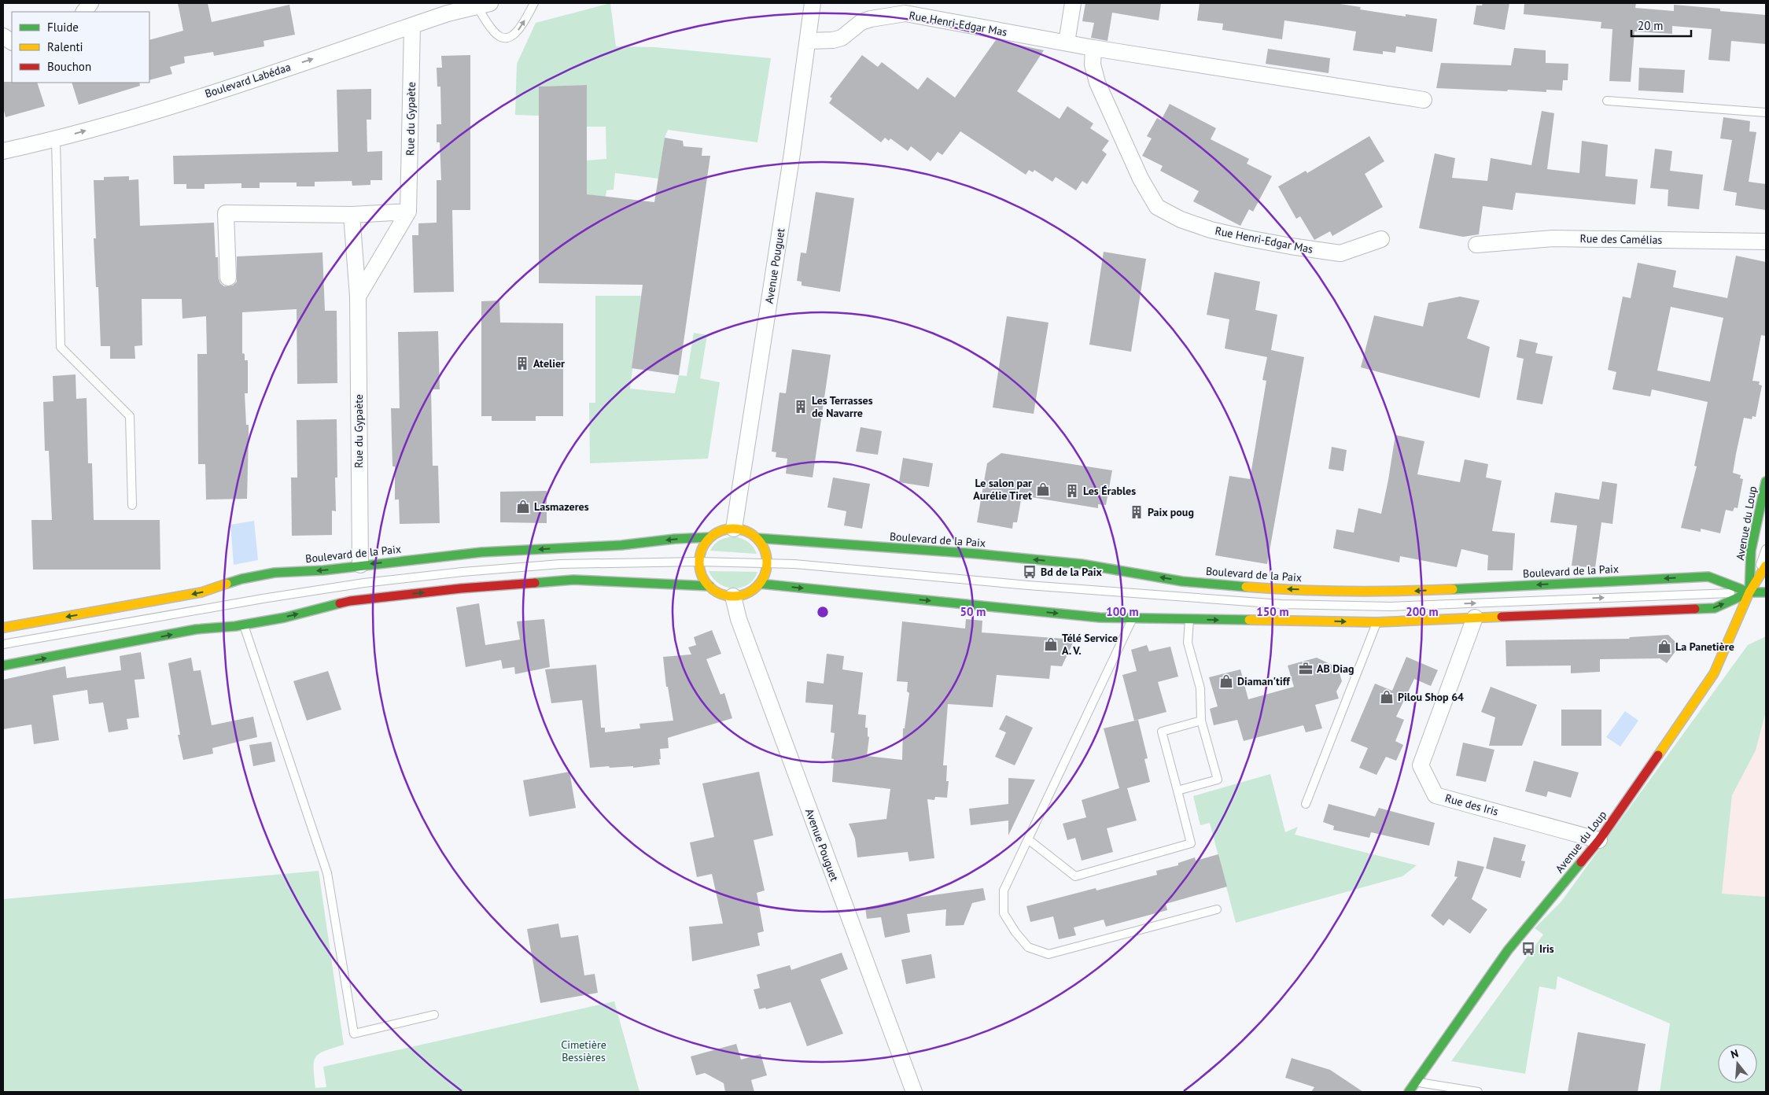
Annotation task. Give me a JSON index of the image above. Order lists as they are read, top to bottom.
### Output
{
  "streets": {
    "main road": ["Avenue du Loup", "Boulevard de la Paix"],
    "street": [
      "Rue Henri-Edgar Mas",
      "Boulevard Labédaa",
      "Rue du Gypaète",
      "Rue des Camélias",
      "Avenue Pouguet",
      "Rue des Iris"
    ]
  },
  "crossings": [
    ["Rue Henri-Edgar Mas", "Avenue Pouguet"],
    ["Boulevard Labédaa", "Rue du Gypaète"],
    ["Rue du Gypaète", "Boulevard de la Paix"],
    ["Avenue du Loup", "Boulevard de la Paix"],
    ["Avenue du Loup", "Rue des Iris"],
    ["Boulevard de la Paix", "Rue des Iris"]
  ],
  "one_way": ["Boulevard Labédaa"],
  "parks": ["Cimetière Bessières"],
  "places": {
    "building": [
      "Atelier",
      "Les Terrasses de Navarre",
      "Les Érables",
      "Paix poug"
    ],
    "shop": [
      "Le salon par Aurélie Tiret",
      "Lasmazeres",
      "Télé Service A. V.",
      "La Panetière",
      "Diaman'tiff",
      "Pilou Shop 64"
    ],
    "bus stop": ["Bd de la Paix", "Iris"],
    "office": ["AB Diag"]
  },
  "legend": ["Fluide", "Ralenti", "Bouchon"],
  "scale_bar": "20 m",
  "north": "top",
  "rings": [
    "50 m",
    "100 m",
    "150 m",
    "200 m"
  ]
}
